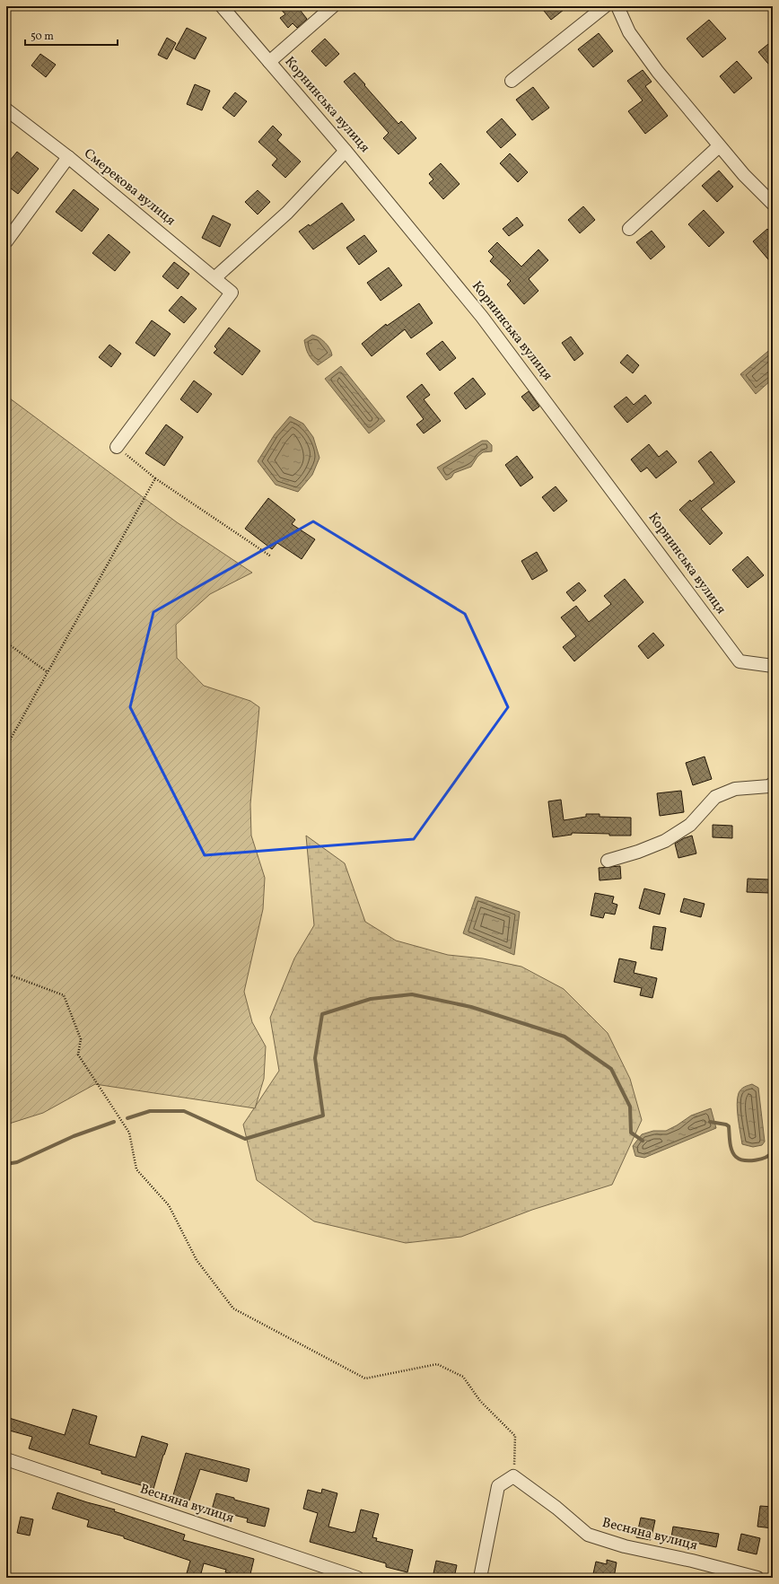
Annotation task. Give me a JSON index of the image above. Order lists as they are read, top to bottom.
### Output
{
  "streets": {
    "street": ["Корнинська вулиця", "Смерекова вулиця", "Весняна вулиця"]
  },
  "scale_bar": "50 m"
}
